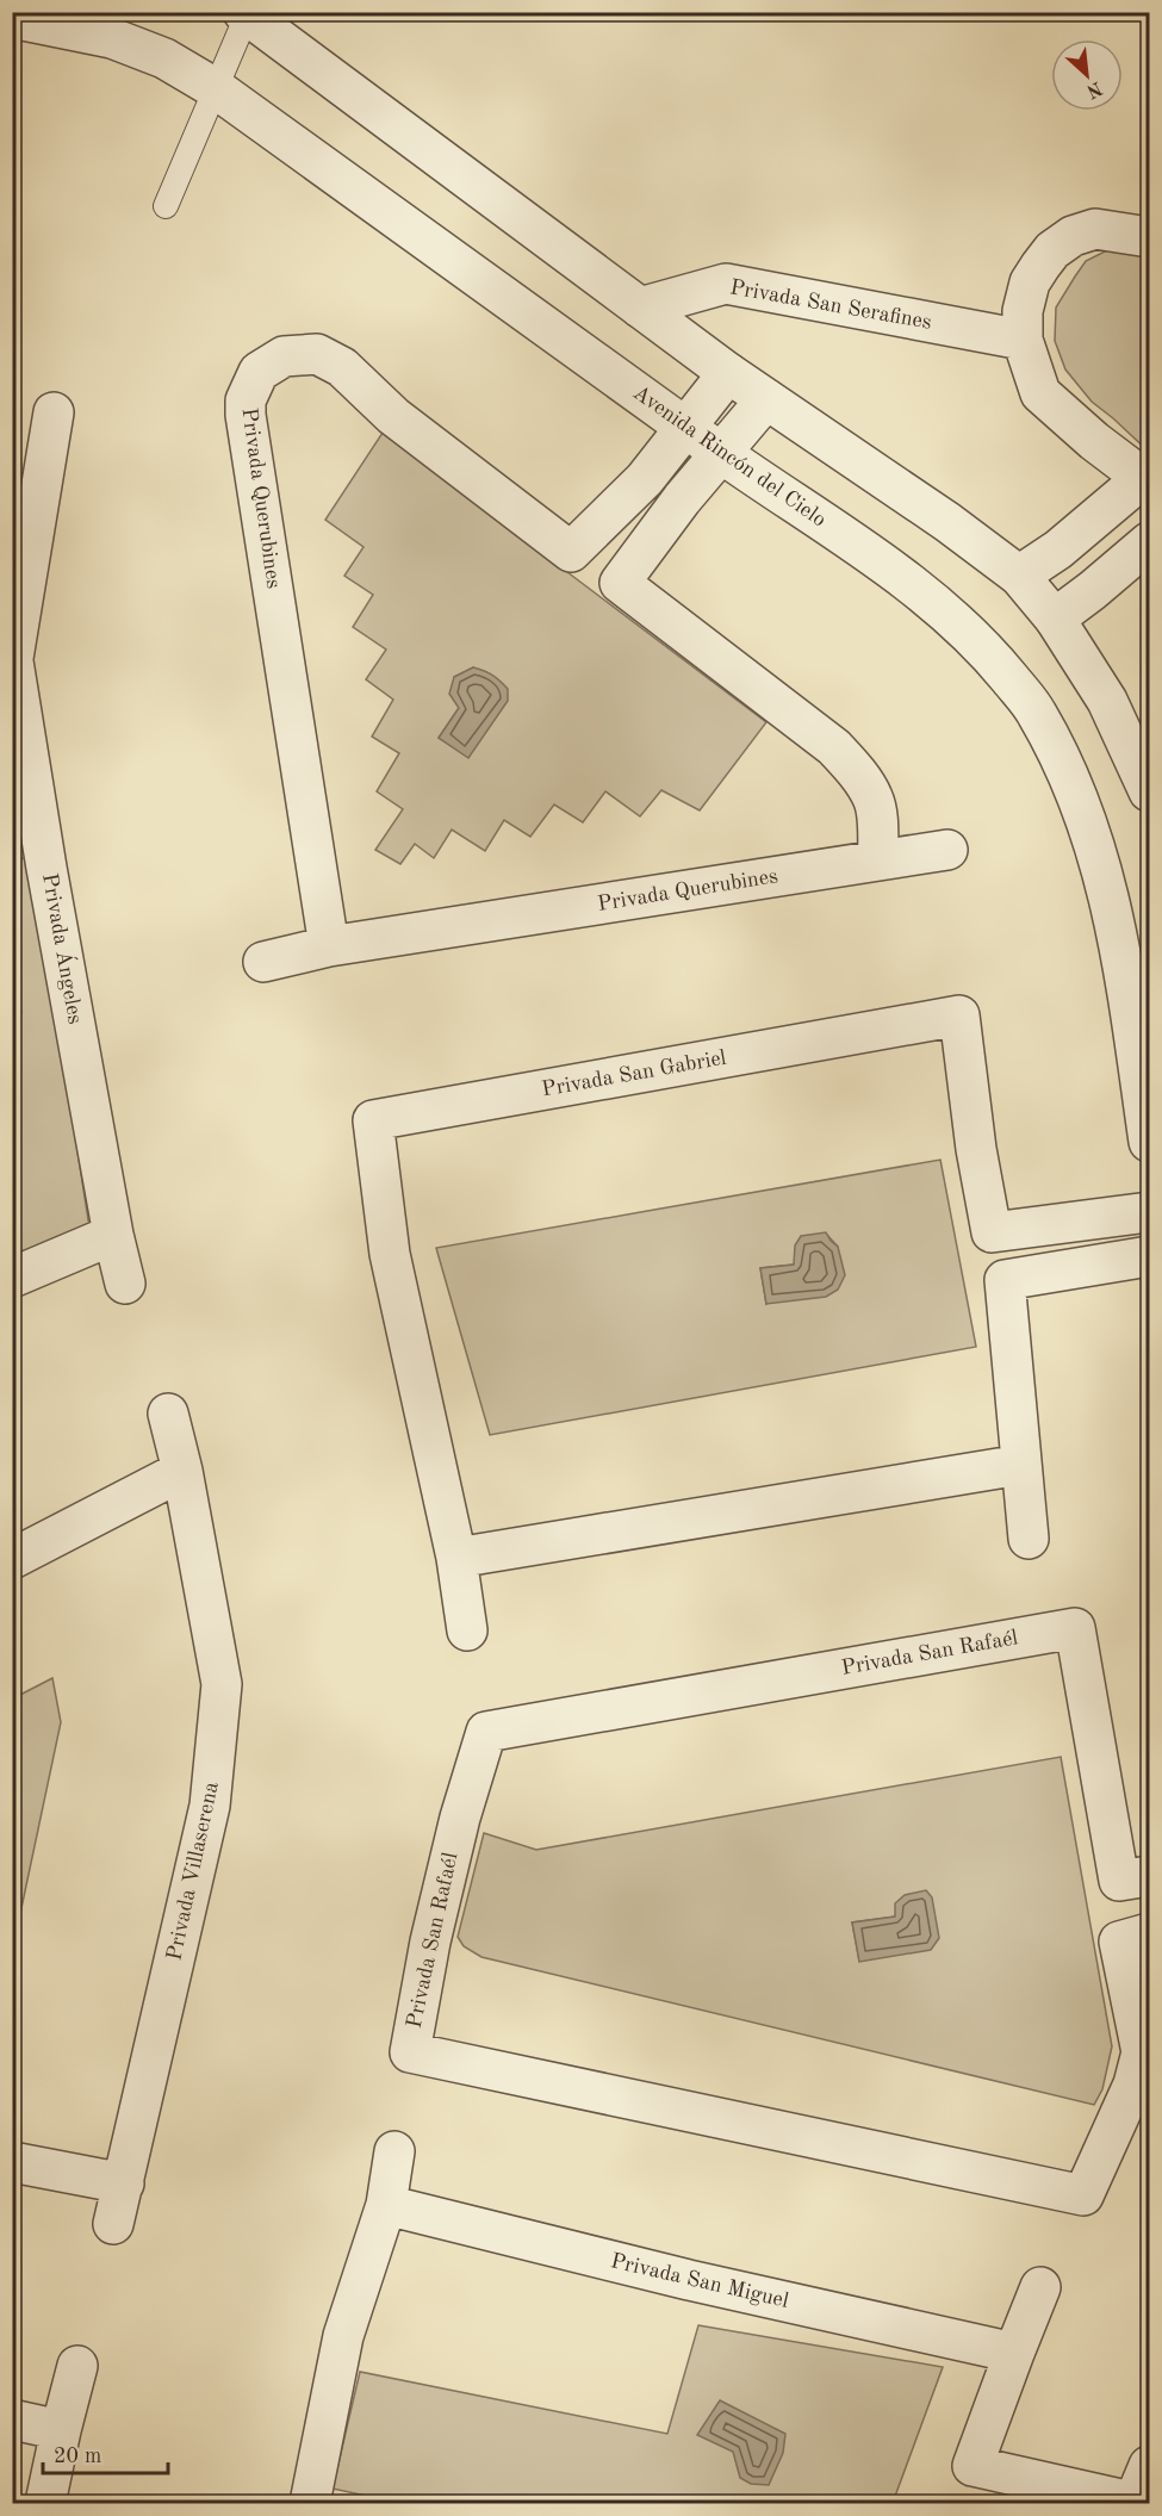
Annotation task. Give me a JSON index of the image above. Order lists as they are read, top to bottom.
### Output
{
  "streets": {
    "street": [
      "Privada San Serafines",
      "Avenida Rincón del Cielo",
      "Privada Querubines",
      "Privada Ángeles",
      "Privada San Gabriel",
      "Privada San Rafaél",
      "Privada Villaserena",
      "Privada San Miguel"
    ]
  },
  "crossings": [
    ["Avenida Rincón del Cielo", "Privada Querubines"]
  ],
  "scale_bar": "20 m",
  "north": "bottom right"
}
